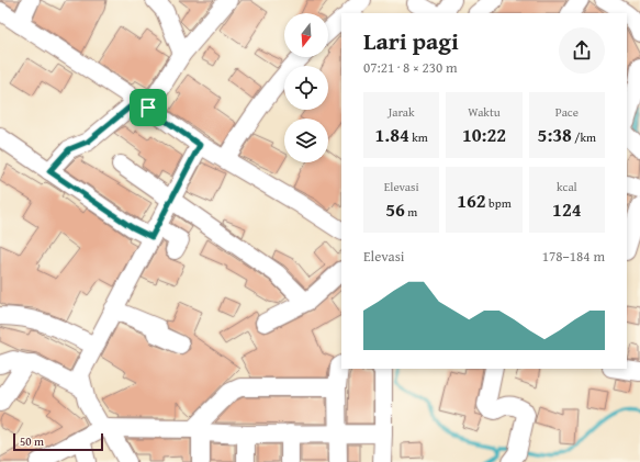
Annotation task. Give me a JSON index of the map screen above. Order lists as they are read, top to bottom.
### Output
{
  "scale_bar": "50 m",
  "north": "bottom",
  "page": {
    "heading": ["Lari pagi", "07:21 · 8 × 230 m"],
    "stats": [
      ["Jarak", "1.84 km"],
      ["Waktu", "10:22"],
      ["Pace", "5:38 /km"],
      ["Elevasi", "56 m"],
      ["162 bpm"],
      ["kcal", "124"]
    ],
    "chart": ["Elevasi", "178–184 m"],
    "scale": "50 m"
  }
}
